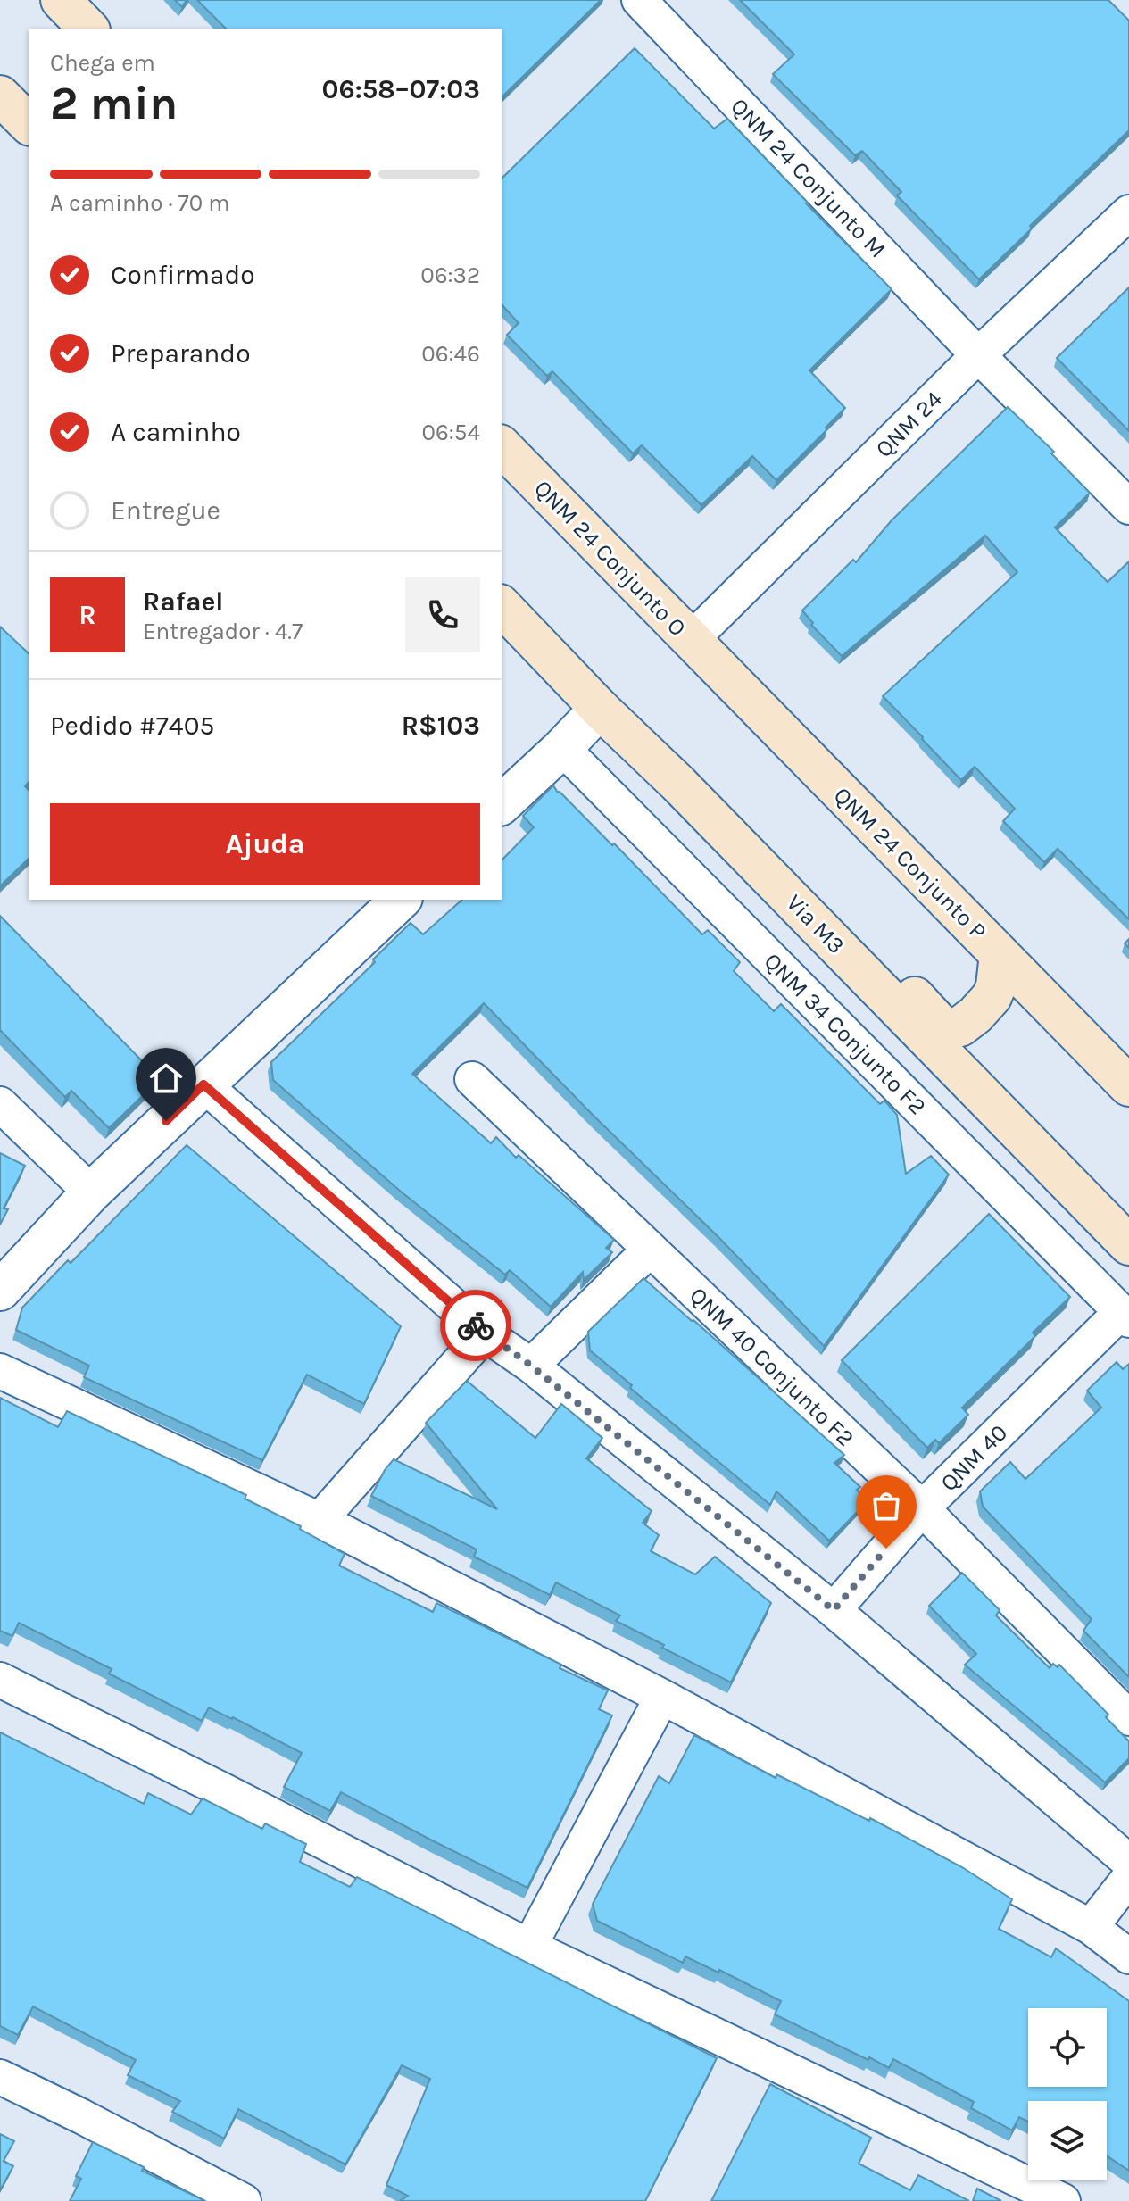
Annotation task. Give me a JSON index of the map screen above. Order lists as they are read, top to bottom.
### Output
{
  "streets": {
    "main road": ["QNM 24 Conjunto O", "QNM 24 Conjunto P", "Via M3"],
    "street": [
      "QNM 24 Conjunto M",
      "QNM 24",
      "QNM 34 Conjunto F2",
      "QNM 40 Conjunto F2",
      "QNM 40"
    ]
  },
  "crossings": [
    ["QNM 24 Conjunto M", "QNM 24"],
    ["QNM 24", "QNM 24 Conjunto O"],
    ["QNM 24", "QNM 24 Conjunto P"],
    ["QNM 24 Conjunto O", "QNM 24 Conjunto P"],
    ["QNM 34 Conjunto F2", "QNM 40"],
    ["QNM 40 Conjunto F2", "QNM 40"]
  ],
  "page": {
    "heading": ["2 min", "Chega em", "06:58–07:03"],
    "panel": [
      "Rafael",
      "Entregador · 4.7",
      "Pedido #7405",
      "R$103"
    ],
    "bar": "A caminho · 70 m",
    "list": [
      ["Confirmado", "06:32"],
      ["Preparando", "06:46"],
      ["A caminho", "06:54"],
      "Entregue"
    ],
    "round": "R",
    "buttons": "Ajuda"
  }
}
